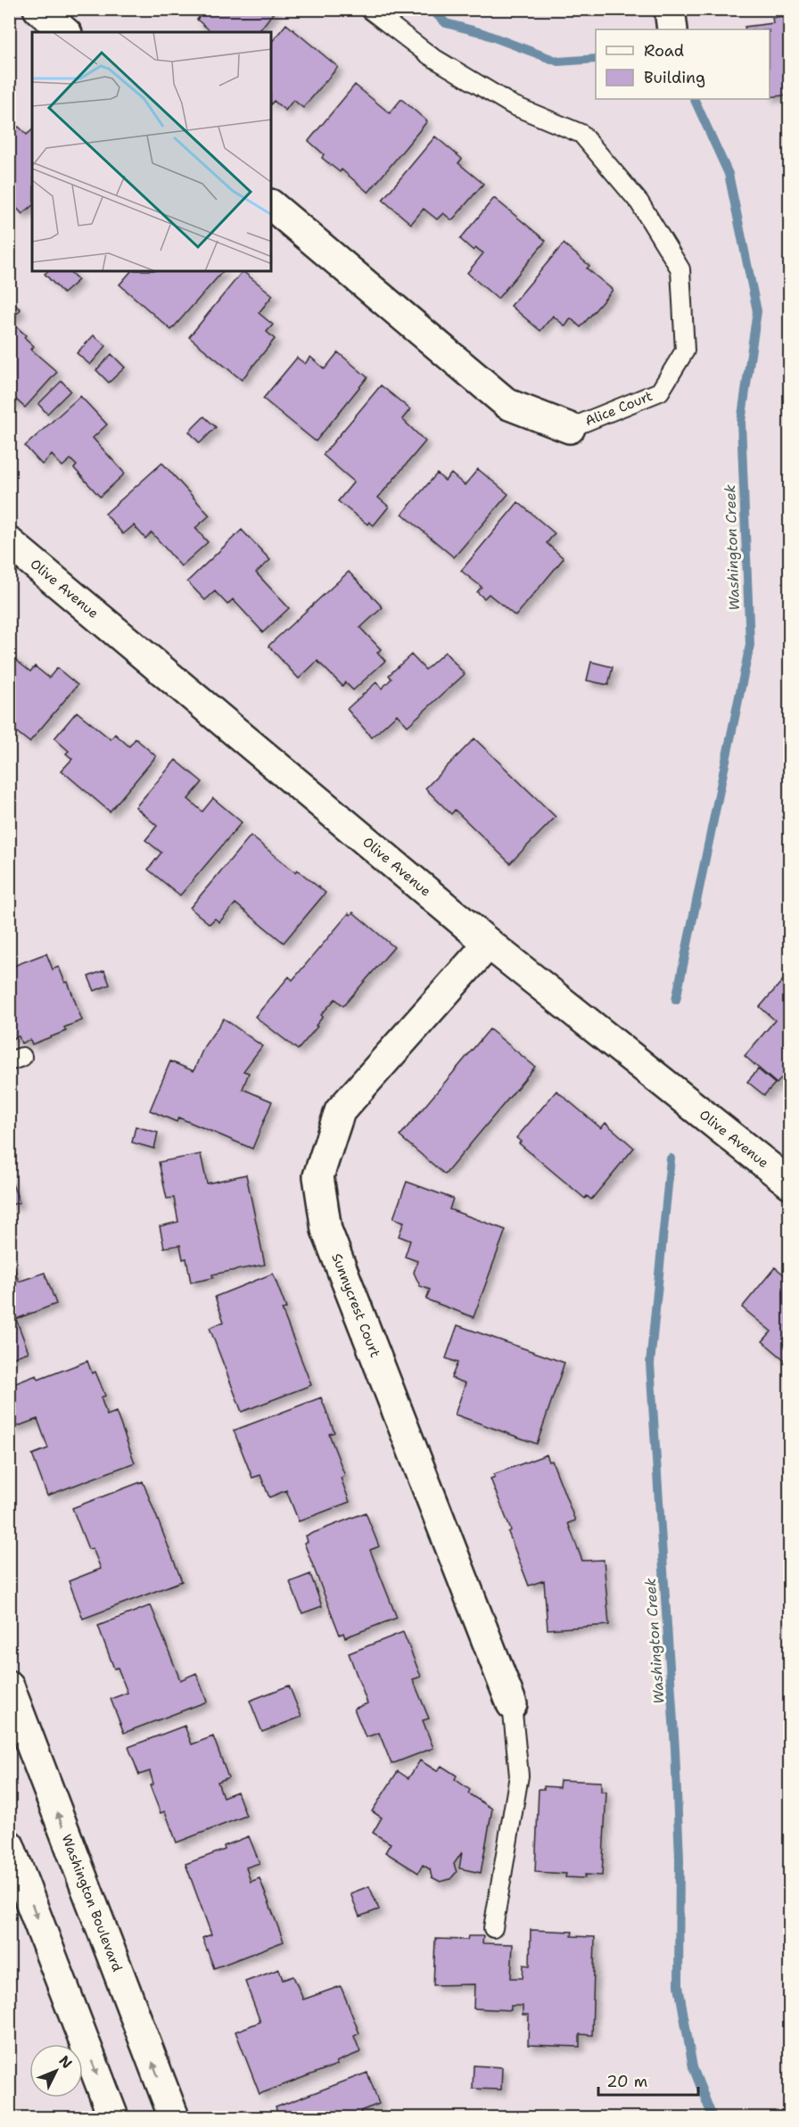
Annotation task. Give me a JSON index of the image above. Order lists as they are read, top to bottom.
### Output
{
  "streets": {
    "street": [
      "Alice Court",
      "Olive Avenue",
      "Sunnycrest Court",
      "Washington Boulevard"
    ]
  },
  "crossings": [
    ["Olive Avenue", "Sunnycrest Court"]
  ],
  "water": ["Washington Creek"],
  "legend": ["Road", "Building"],
  "scale_bar": "20 m",
  "north": "top right"
}
